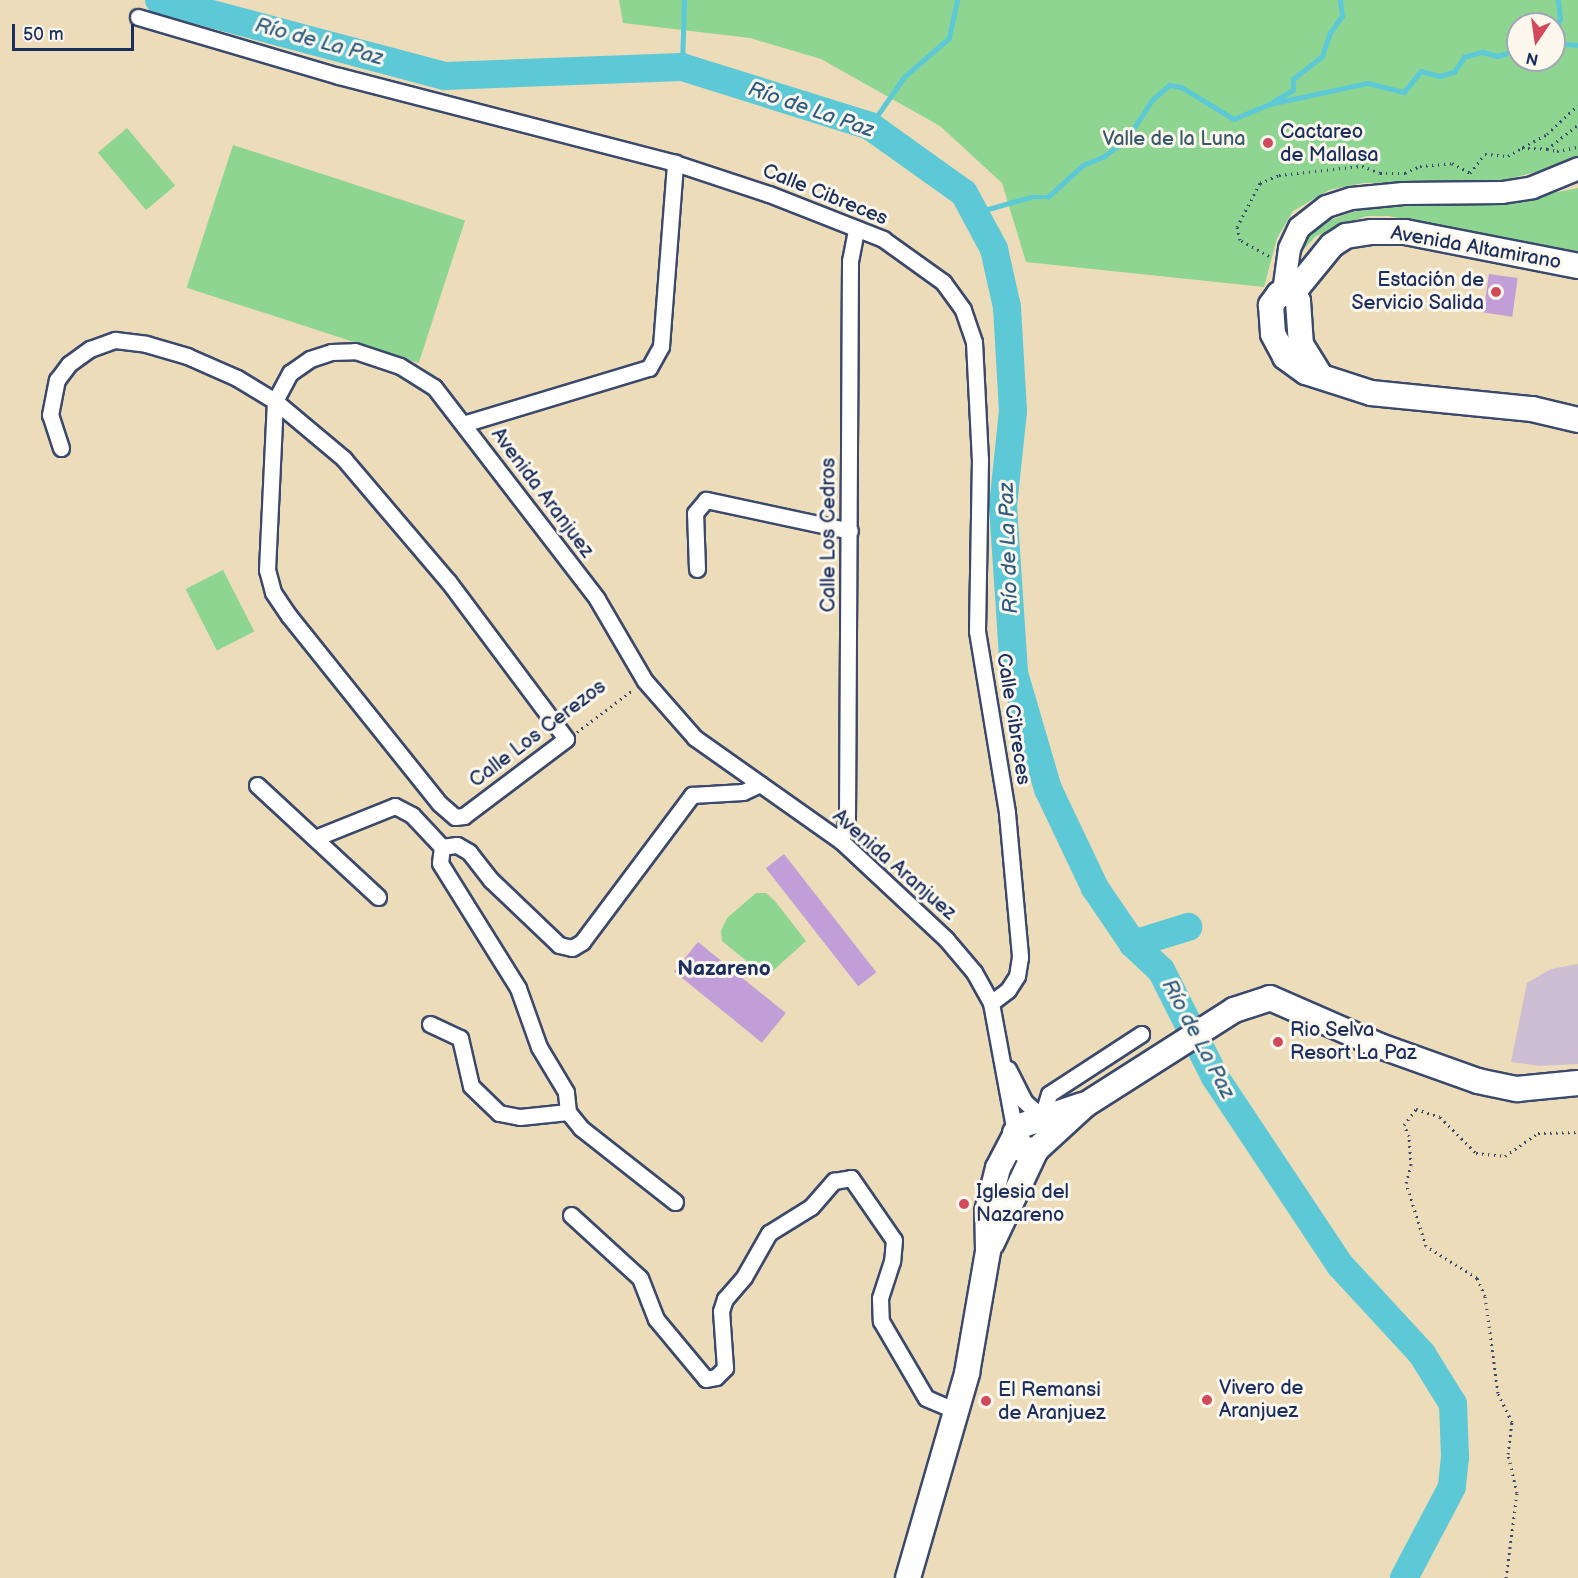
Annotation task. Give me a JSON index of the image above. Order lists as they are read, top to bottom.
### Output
{
  "streets": {
    "main road": ["Avenida Altamirano"],
    "street": [
      "Calle Cibreces",
      "Avenida Aranjuez",
      "Calle Los Cedros",
      "Calle Los Cerezos"
    ]
  },
  "crossings": [
    ["Calle Cibreces", "Avenida Aranjuez"],
    ["Calle Cibreces", "Calle Los Cedros"],
    ["Avenida Aranjuez", "Calle Los Cedros"],
    ["Avenida Aranjuez", "Calle Los Cerezos"]
  ],
  "districts": ["Nazareno"],
  "water": ["Río de La Paz"],
  "parks": ["Valle de la Luna"],
  "places": [
    "Cactareo de Mallasa",
    "Estación de Servicio Salida",
    "Rio Selva Resort La Paz",
    "Iglesia del Nazareno",
    "Vivero de Aranjuez",
    "El Remansi de Aranjuez"
  ],
  "scale_bar": "50 m",
  "north": "bottom"
}
